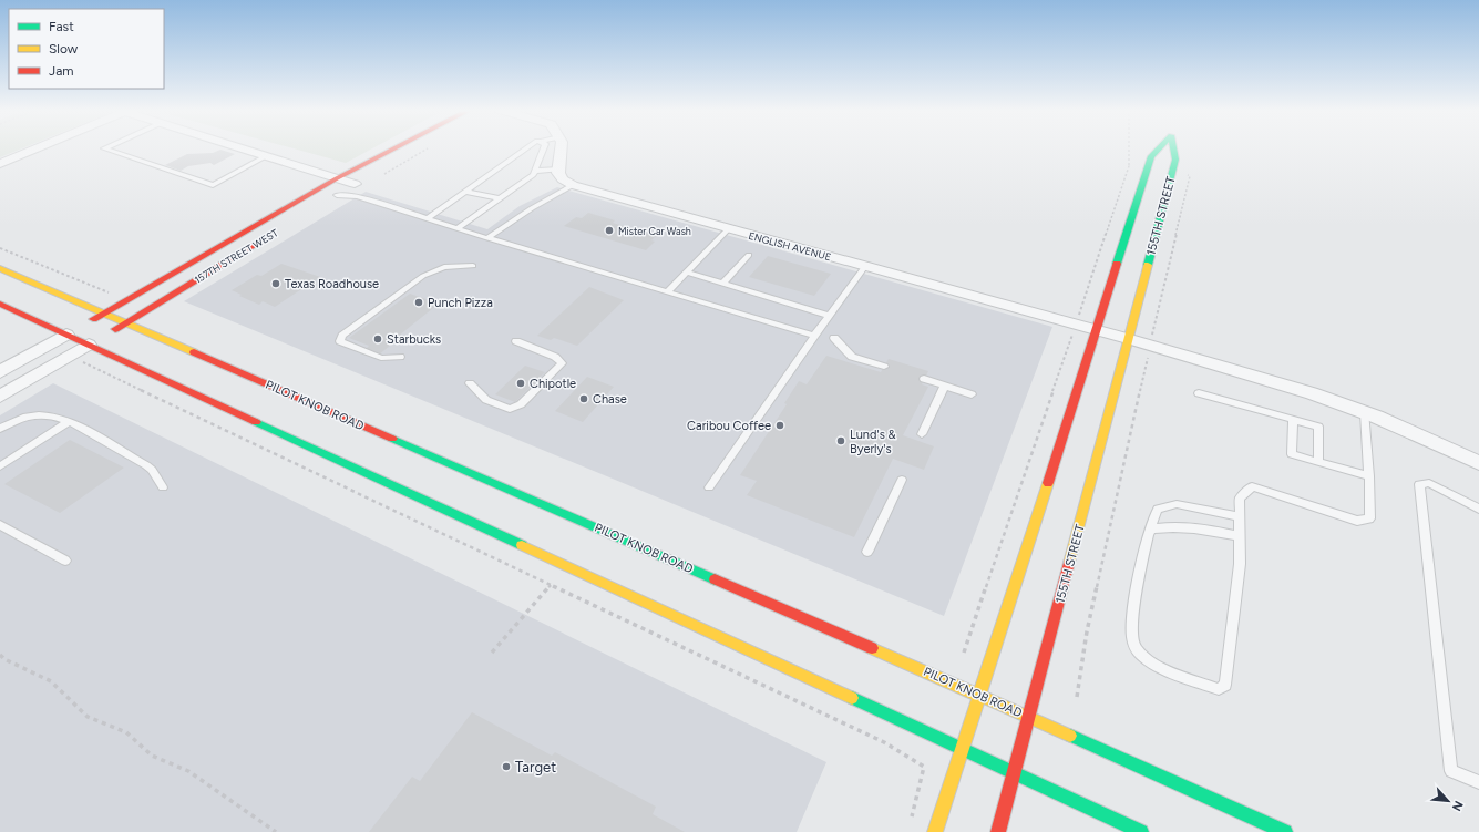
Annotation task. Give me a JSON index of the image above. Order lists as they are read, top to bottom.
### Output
{
  "streets": {
    "street": [
      "155TH STREET",
      "ENGLISH AVENUE",
      "157TH STREET WEST",
      "PILOT KNOB ROAD"
    ]
  },
  "crossings": [
    ["155TH STREET", "ENGLISH AVENUE"],
    ["155TH STREET", "PILOT KNOB ROAD"],
    ["157TH STREET WEST", "PILOT KNOB ROAD"]
  ],
  "places": [
    "Mister Car Wash",
    "Texas Roadhouse",
    "Punch Pizza",
    "Starbucks",
    "Chipotle",
    "Chase",
    "Caribou Coffee",
    "Lund's & Byerly's",
    "Target"
  ],
  "legend": ["Fast", "Slow", "Jam"],
  "north": "bottom right"
}
